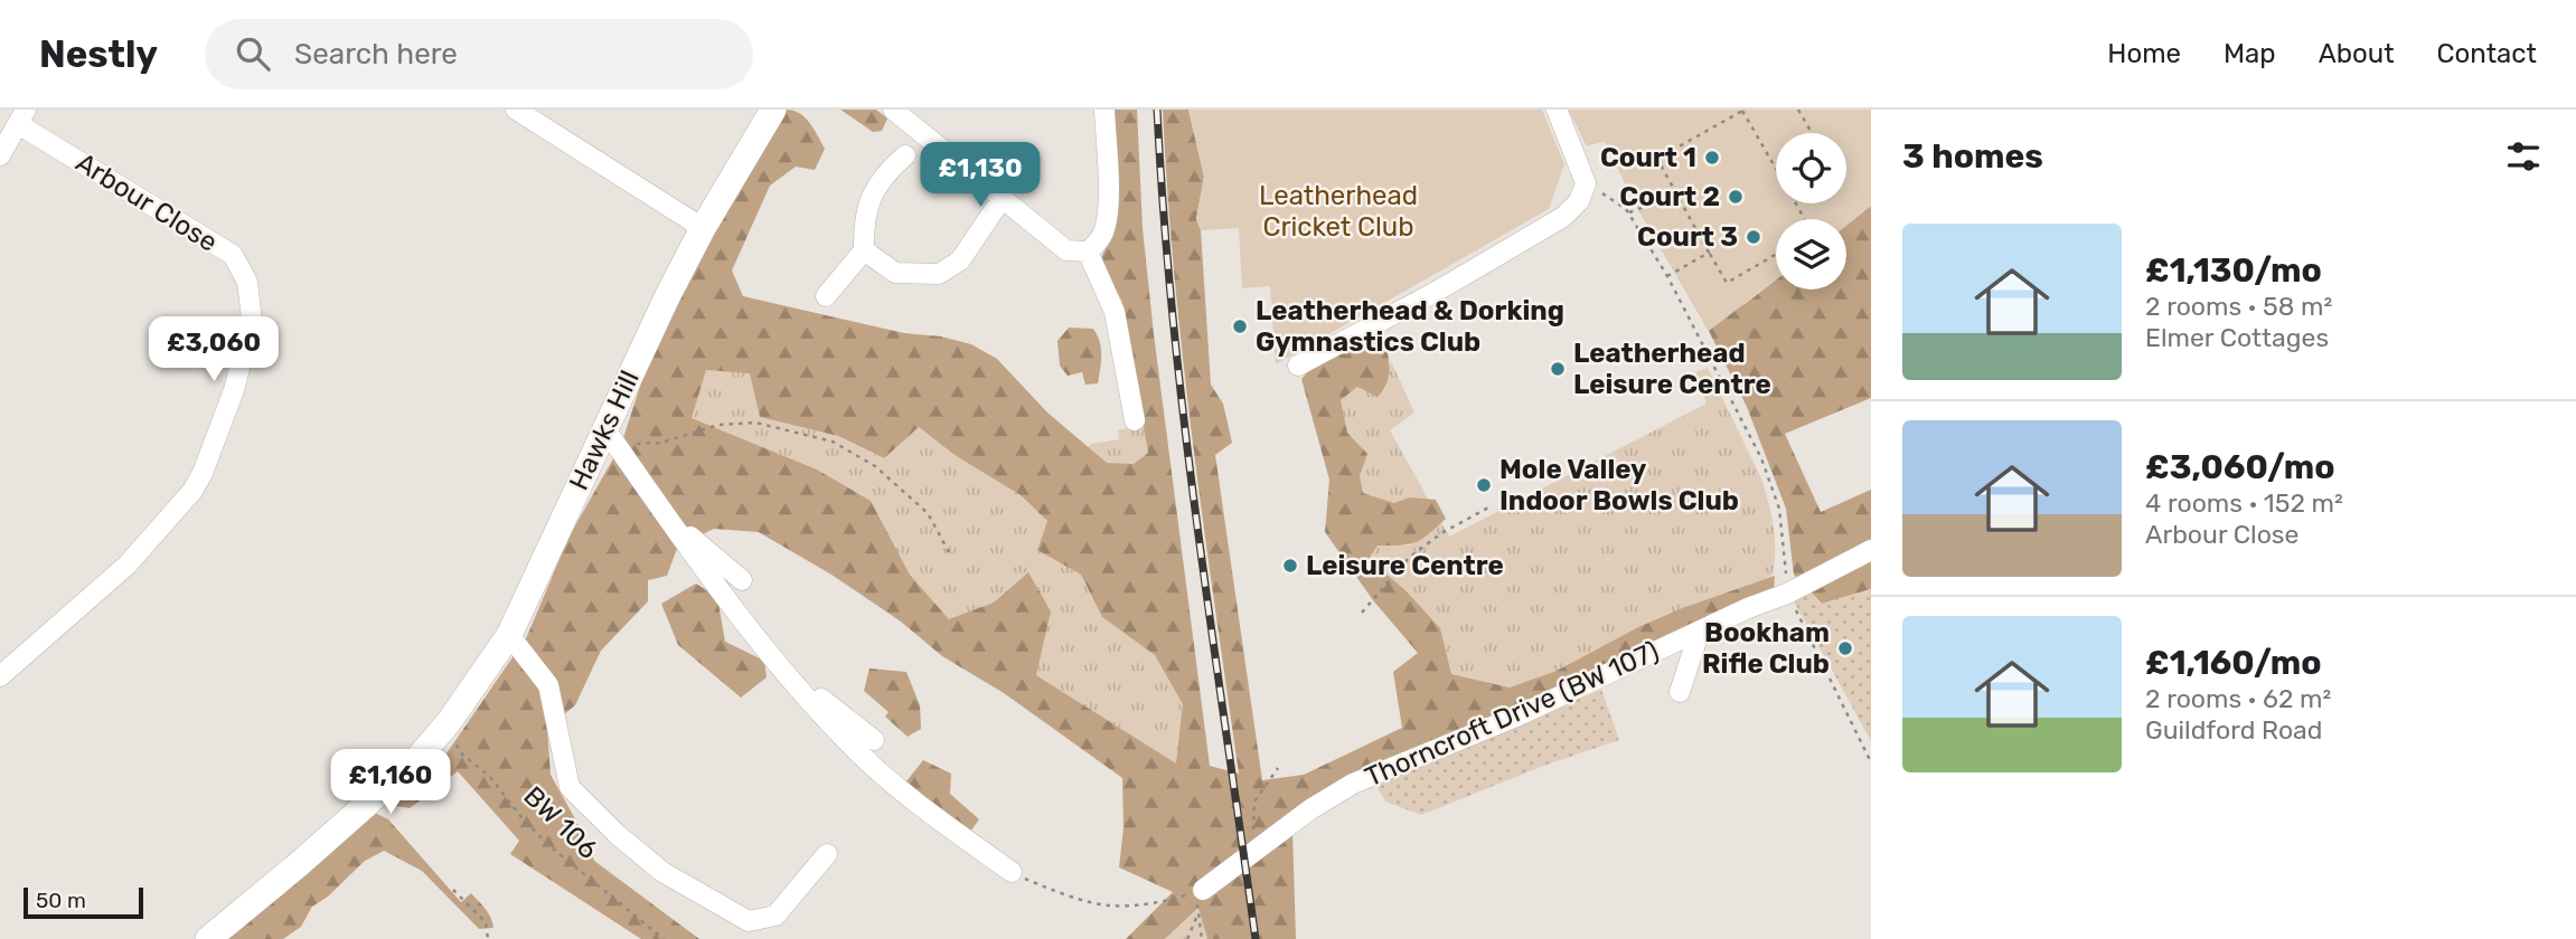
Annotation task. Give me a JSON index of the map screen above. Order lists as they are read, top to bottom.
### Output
{
  "streets": {
    "main road": ["Hawks Hill"],
    "street": ["Arbour Close", "Thorncroft Drive (BW 107)"],
    "path": ["BW 106"]
  },
  "crossings": [
    ["Hawks Hill", "BW 106"]
  ],
  "parks": ["Leatherhead Cricket Club"],
  "places": [
    "Court 1",
    "Court 2",
    "Court 3",
    "Leatherhead & Dorking Gymnastics Club",
    "Leatherhead Leisure Centre",
    "Mole Valley Indoor Bowls Club",
    "Leisure Centre",
    "Bookham Rifle Club"
  ],
  "scale_bar": "50 m",
  "page": {
    "header": "Nestly",
    "search": "Search here",
    "nav": [
      "Home",
      "Map",
      "About",
      "Contact"
    ],
    "heading": "3 homes",
    "price": ["£1,130", "£3,060", "£1,160"],
    "list": [
      {
        "name": "£1,130/mo",
        "note": "2 rooms · 58 m² · Elmer Cottages"
      },
      {
        "name": "£3,060/mo",
        "note": "4 rooms · 152 m² · Arbour Close"
      },
      {
        "name": "£1,160/mo",
        "note": "2 rooms · 62 m² · Guildford Road"
      }
    ],
    "scale": "50 m"
  }
}
